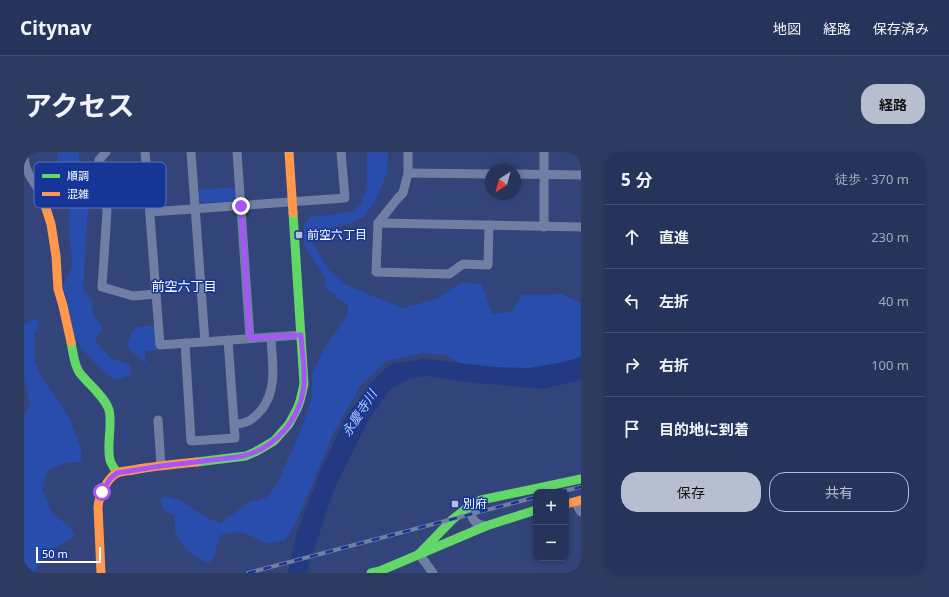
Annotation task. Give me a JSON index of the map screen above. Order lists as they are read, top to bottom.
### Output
{
  "districts": ["前空六丁目"],
  "water": ["永慶寺川"],
  "places": {
    "transit": ["前空六丁目", "別府"]
  },
  "legend": ["順調", "混雑"],
  "scale_bar": "50 m",
  "north": "bottom left",
  "page": {
    "header": "Citynav",
    "nav": ["地図", "経路", "保存済み"],
    "title": "アクセス",
    "buttons": [
      "経路",
      ["保存", "共有"]
    ],
    "heading": ["5 分", "徒歩 · 370 m"],
    "list": [
      ["直進", "230 m"],
      ["左折", "40 m"],
      ["右折", "100 m"],
      "目的地に到着"
    ],
    "map_buttons": ["+", "−"],
    "scale": "50 m"
  }
}
